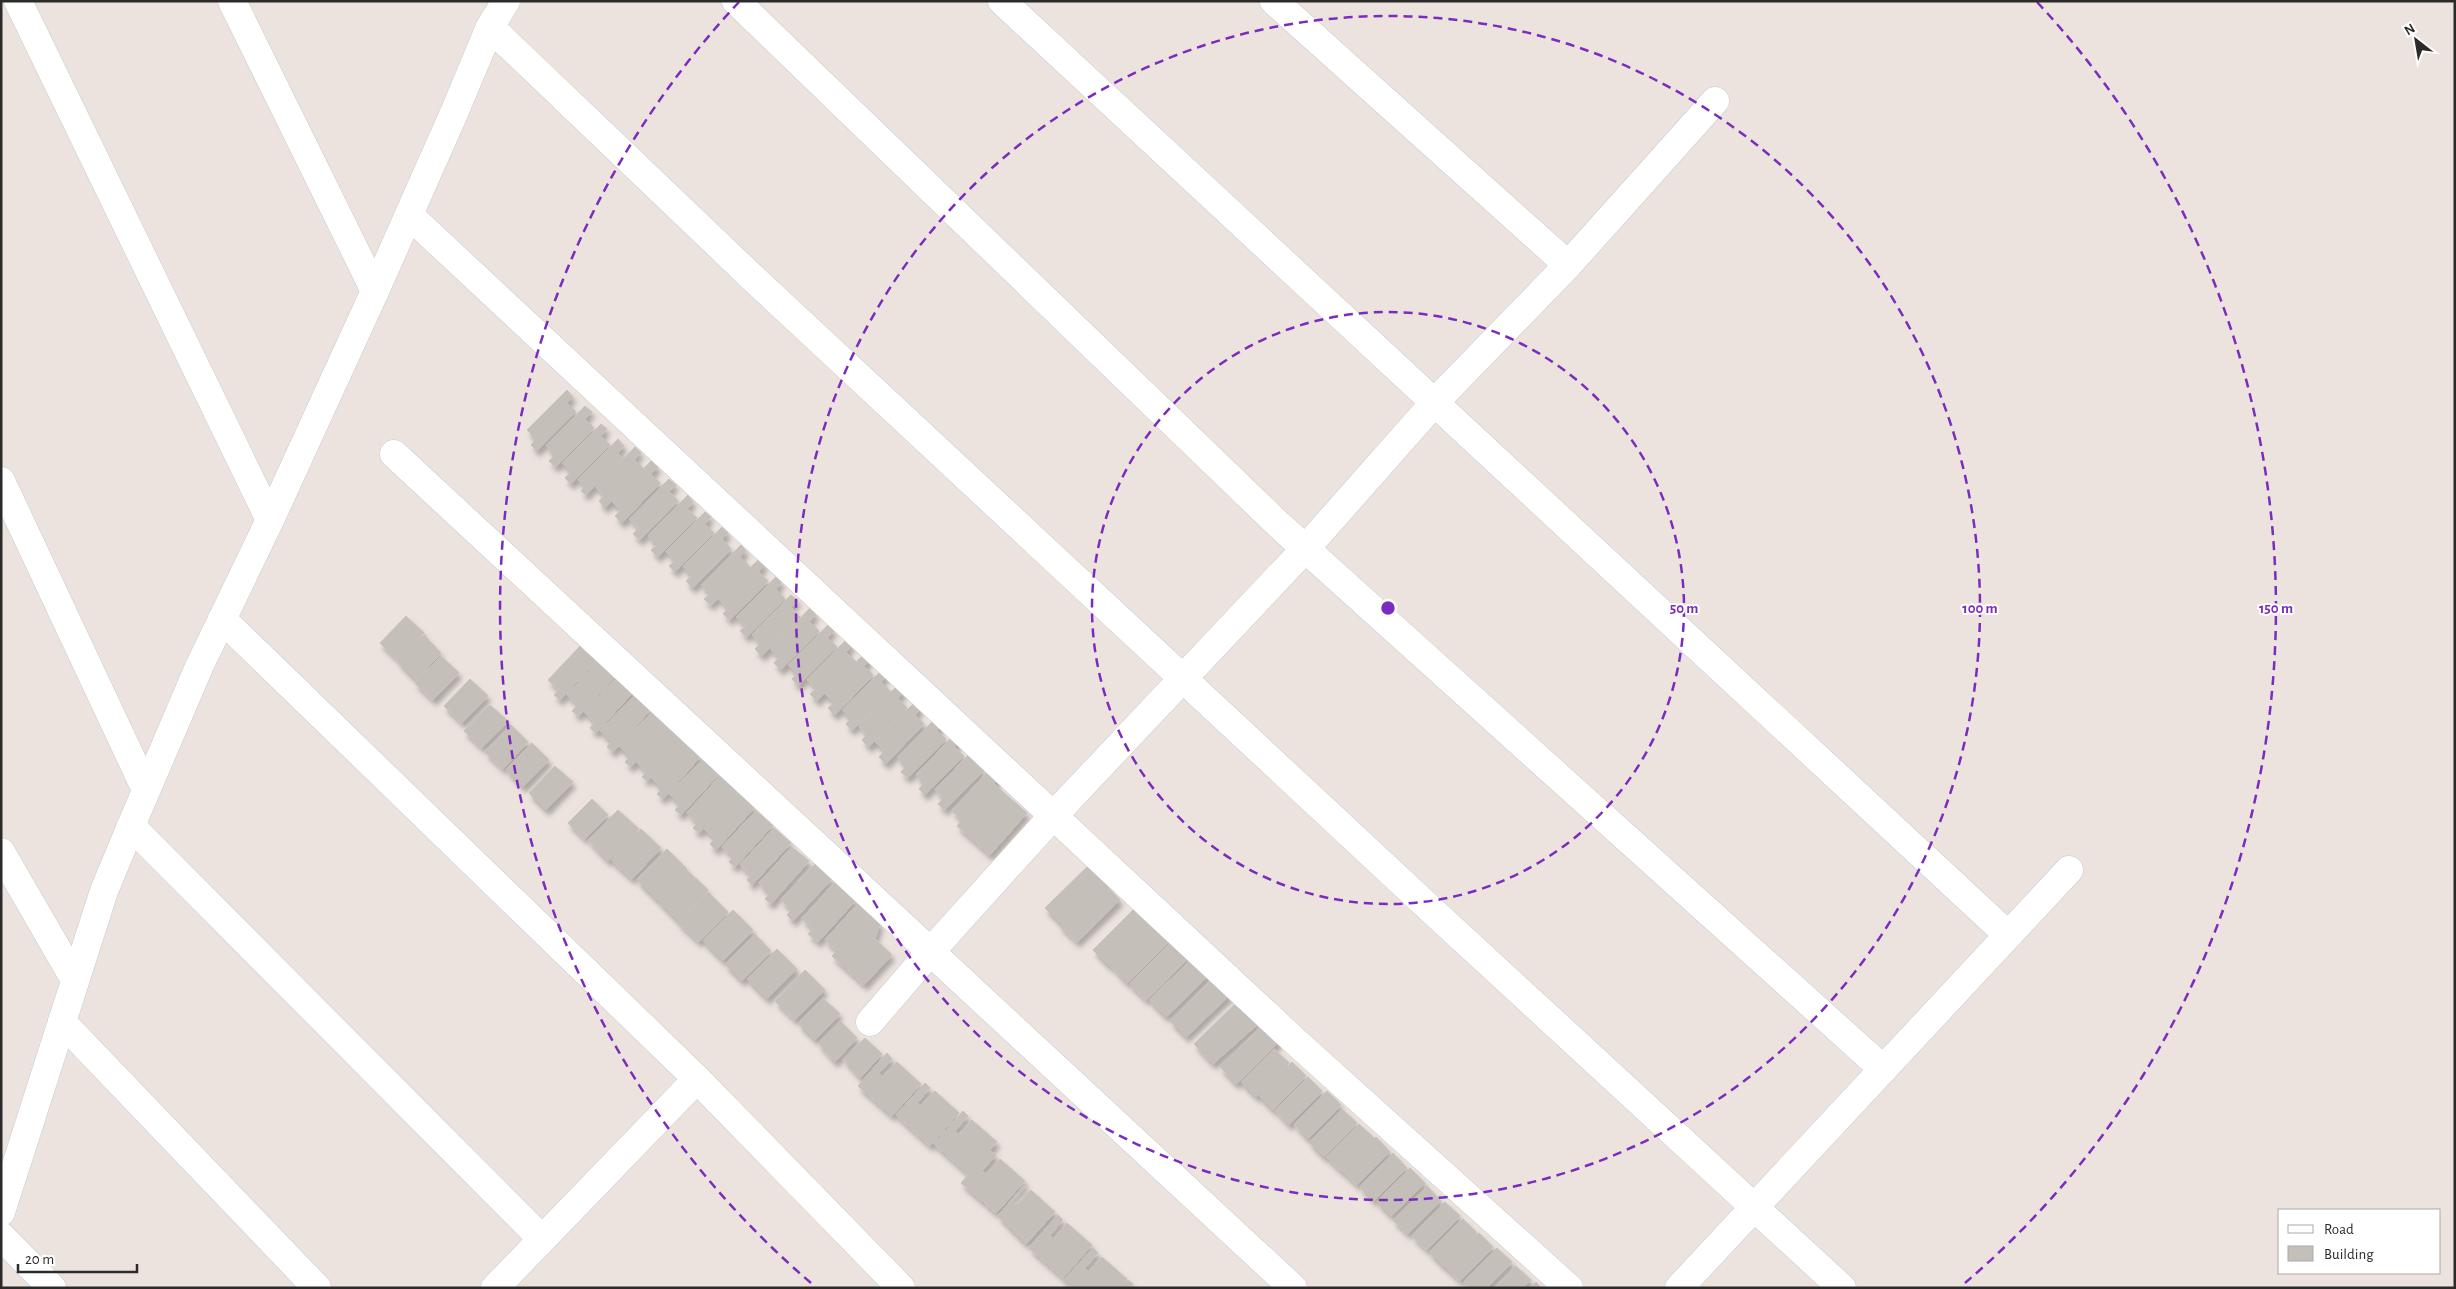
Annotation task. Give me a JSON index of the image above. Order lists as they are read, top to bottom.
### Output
{
  "legend": ["Road", "Building"],
  "scale_bar": "20 m",
  "north": "top left",
  "rings": ["50 m", "100 m", "150 m"]
}
